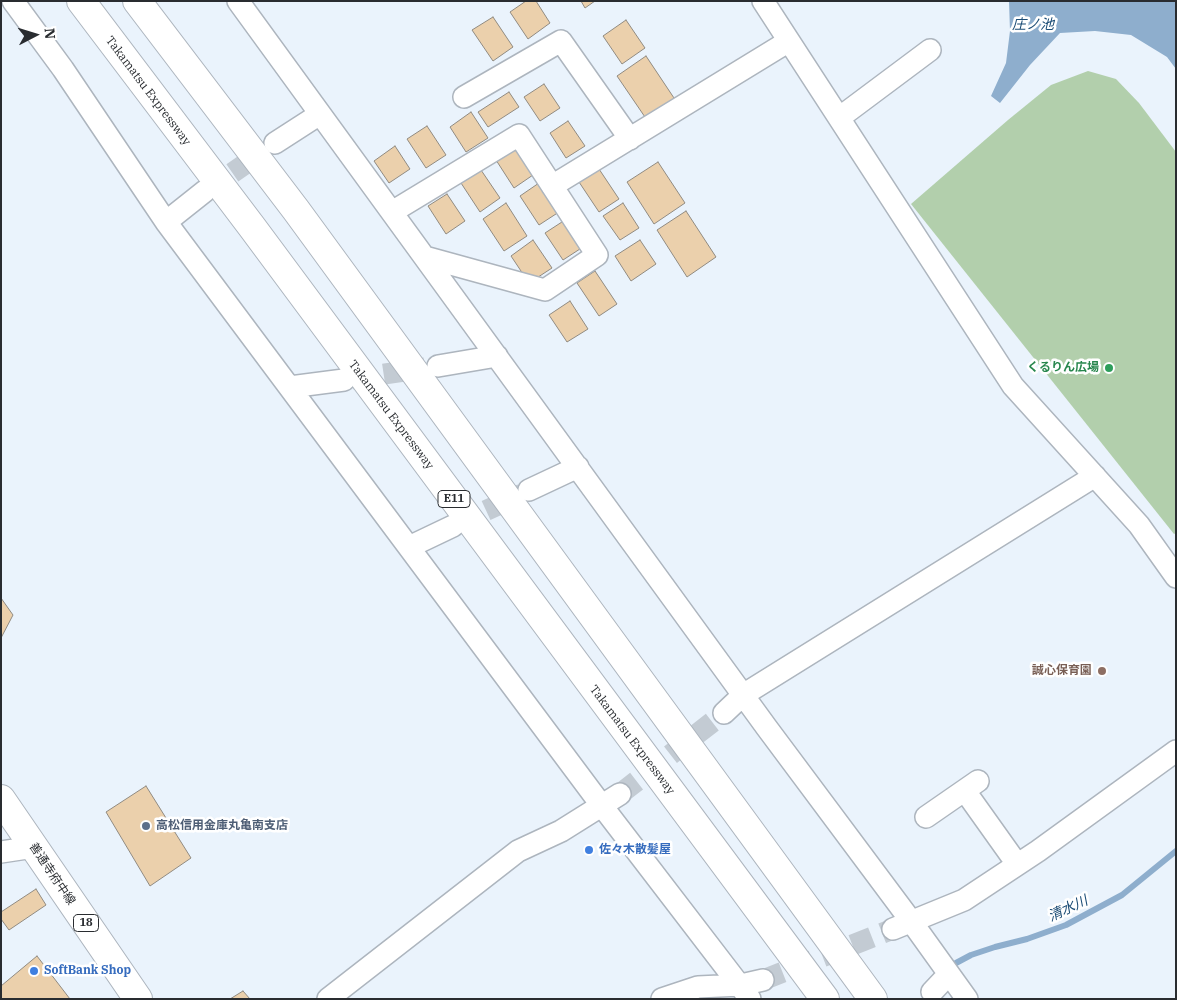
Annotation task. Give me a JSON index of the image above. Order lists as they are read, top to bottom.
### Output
{
  "streets": {
    "main road": [
      "Takamatsu Expressway",
      "E11",
      "善通寺府中線",
      "18"
    ]
  },
  "water": ["庄ノ池", "清水川"],
  "places": [
    "くるりん広場",
    "誠心保育園",
    "高松信用金庫丸亀南支店",
    "佐々木散髪屋",
    "SoftBank Shop"
  ],
  "north": "right"
}
